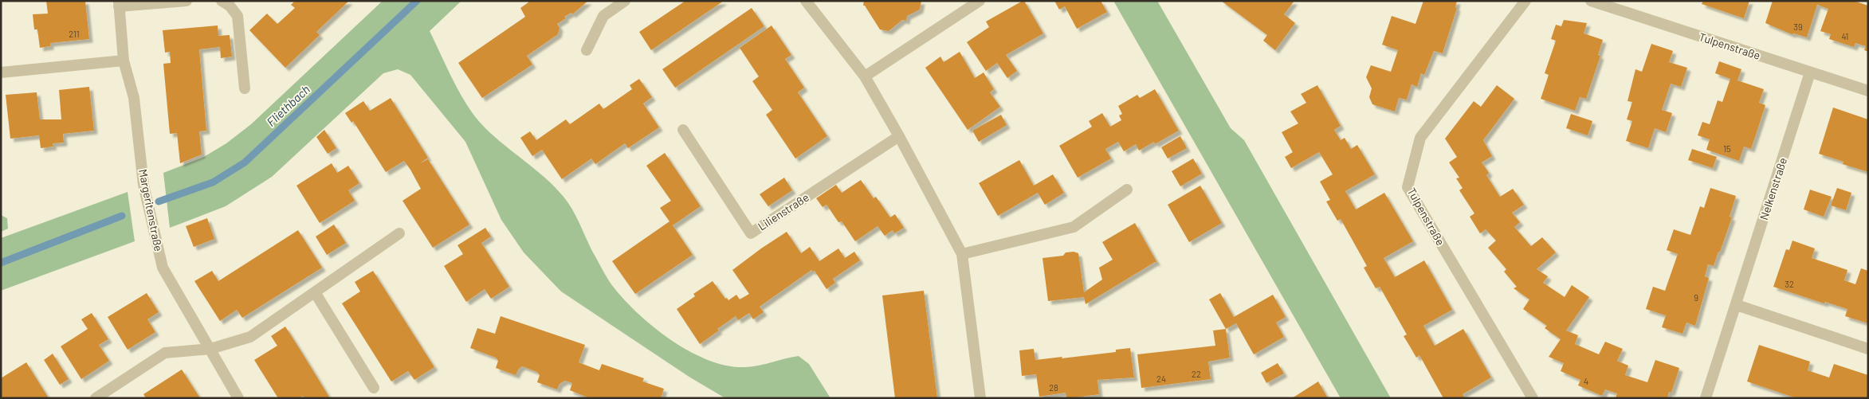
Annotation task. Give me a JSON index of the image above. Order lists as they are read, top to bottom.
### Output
{
  "streets": {
    "street": [
      "Tulpenstraße",
      "Nelkenstraße",
      "Margeritenstraße",
      "Lilienstraße"
    ]
  },
  "crossings": [
    ["Tulpenstraße", "Nelkenstraße"]
  ],
  "water": ["Fliethbach"],
  "house_numbers": [
    "39",
    "211",
    "41",
    "15",
    "32",
    "9",
    "22",
    "24",
    "4",
    "28"
  ]
}
